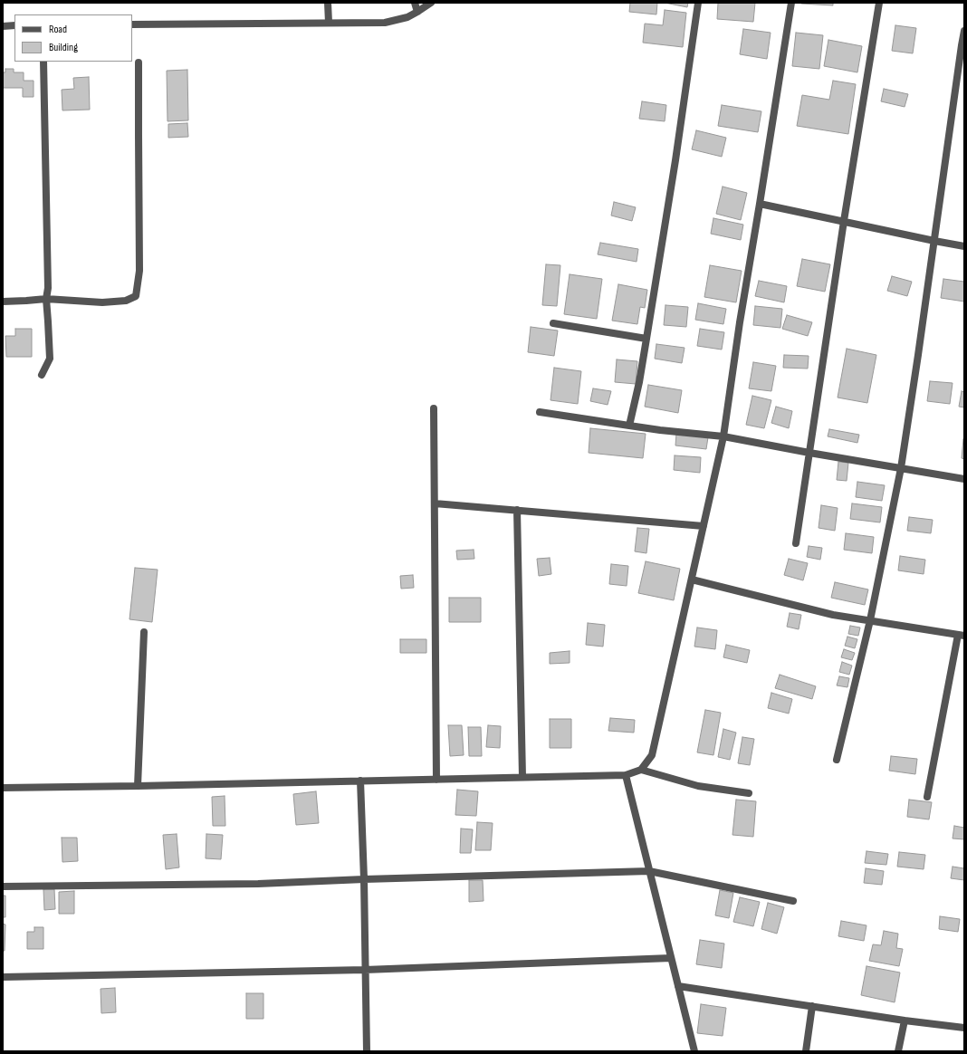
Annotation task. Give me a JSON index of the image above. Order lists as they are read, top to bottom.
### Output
{
  "legend": ["Road", "Building"]
}
